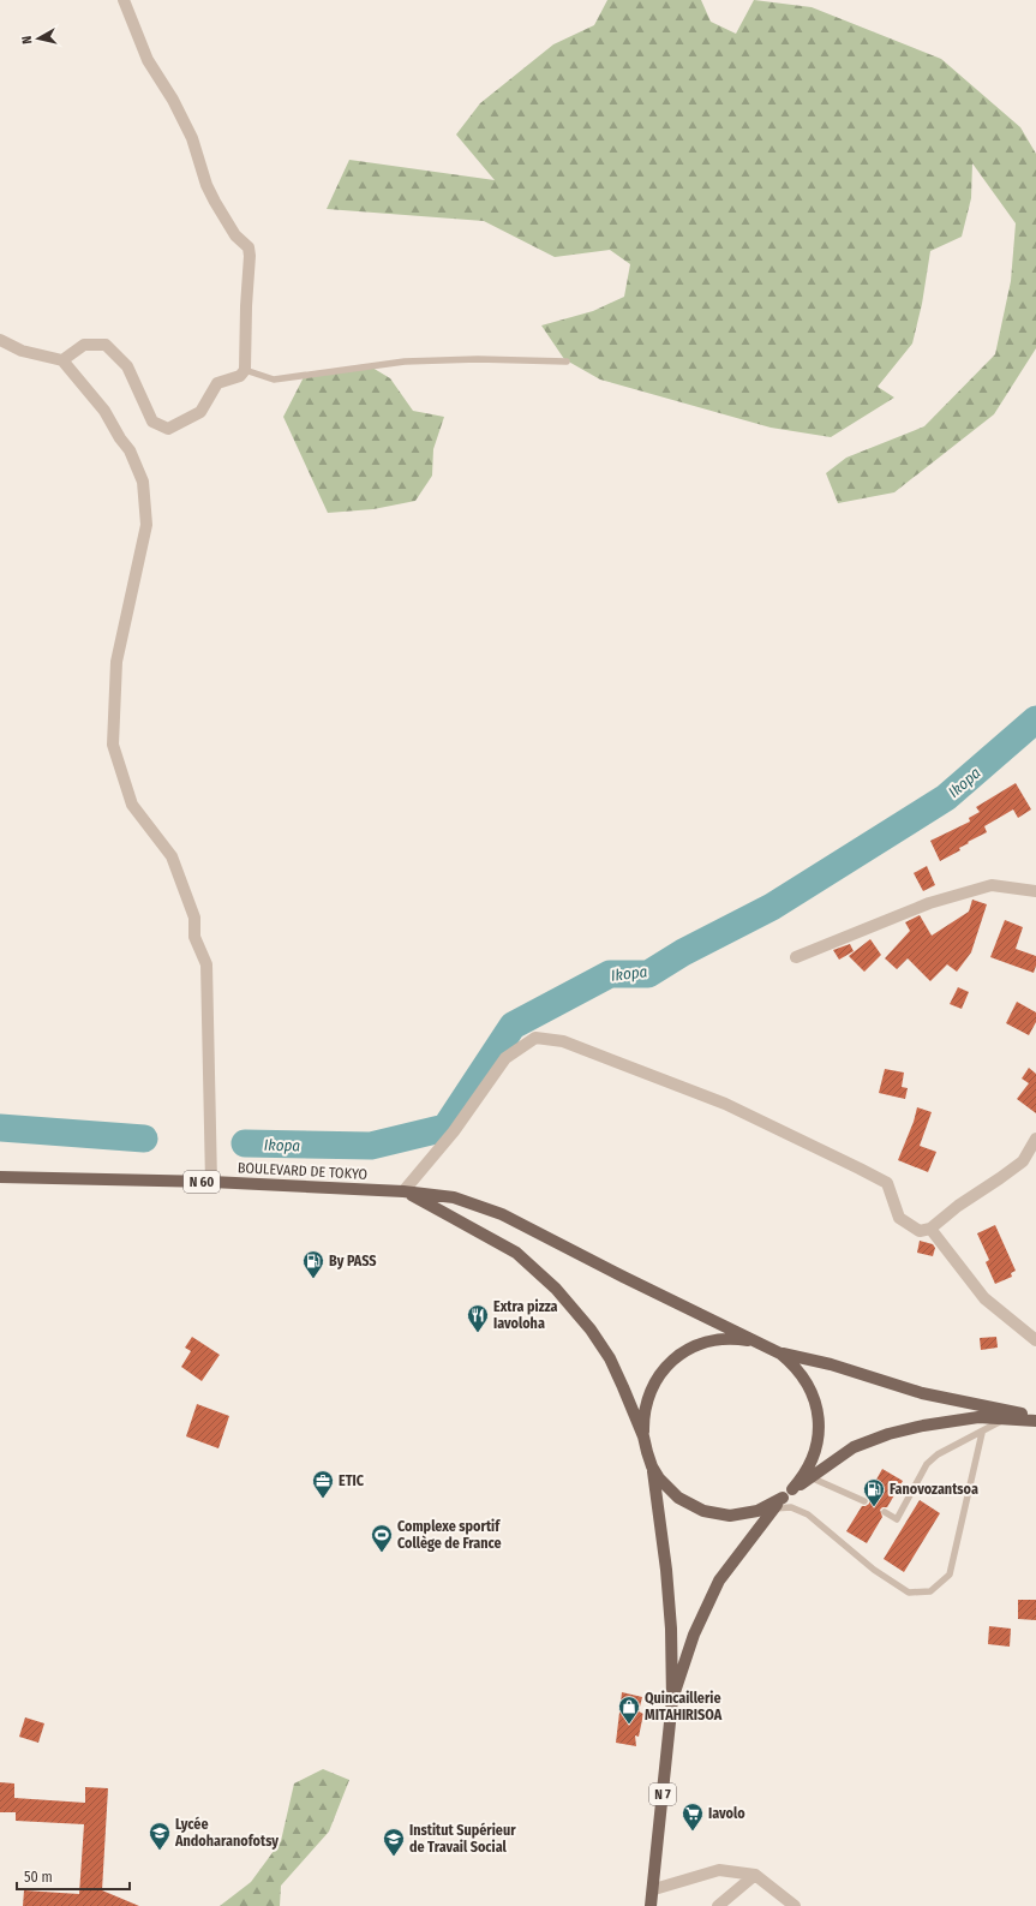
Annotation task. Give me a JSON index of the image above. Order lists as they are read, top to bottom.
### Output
{
  "streets": {
    "main road": ["BOULEVARD DE TOKYO", "N 60", "N 7"]
  },
  "water": ["Ikopa"],
  "places": {
    "fuel station": ["By PASS", "Fanovozantsoa"],
    "restaurant": ["Extra pizza Iavoloha"],
    "office": ["ETIC"],
    "sports": ["Complexe sportif Collège de France"],
    "shop": ["Quincaillerie MITAHIRISOA"],
    "supermarket": ["Iavolo"],
    "school or university": ["Lycée Andoharanofotsy", "Institut Supérieur de Travail Social"]
  },
  "scale_bar": "50 m",
  "north": "left"
}
